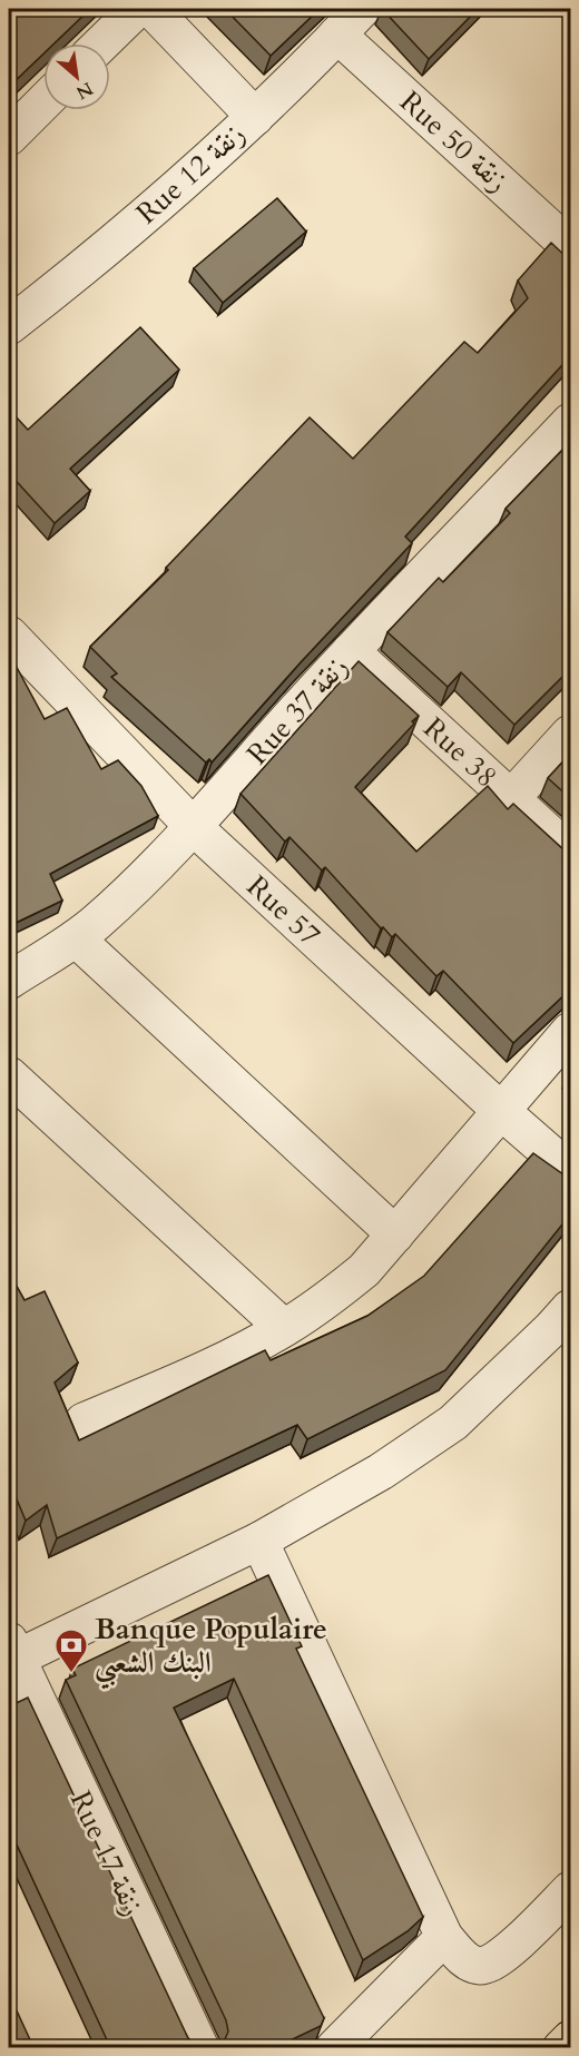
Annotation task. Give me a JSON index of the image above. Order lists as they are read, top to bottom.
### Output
{
  "streets": {
    "street": [
      "Rue 50 زنقة",
      "Rue 12 زنقة",
      "Rue 37 زنقة",
      "Rue 38",
      "Rue 57",
      "Rue 17 زنقة"
    ]
  },
  "crossings": [
    ["Rue 50 زنقة", "Rue 12 زنقة"],
    ["Rue 37 زنقة", "Rue 38"],
    ["Rue 37 زنقة", "Rue 57"]
  ],
  "places": {
    "bank": ["Banque Populaire البنك الشعبي"]
  },
  "north": "bottom right"
}
